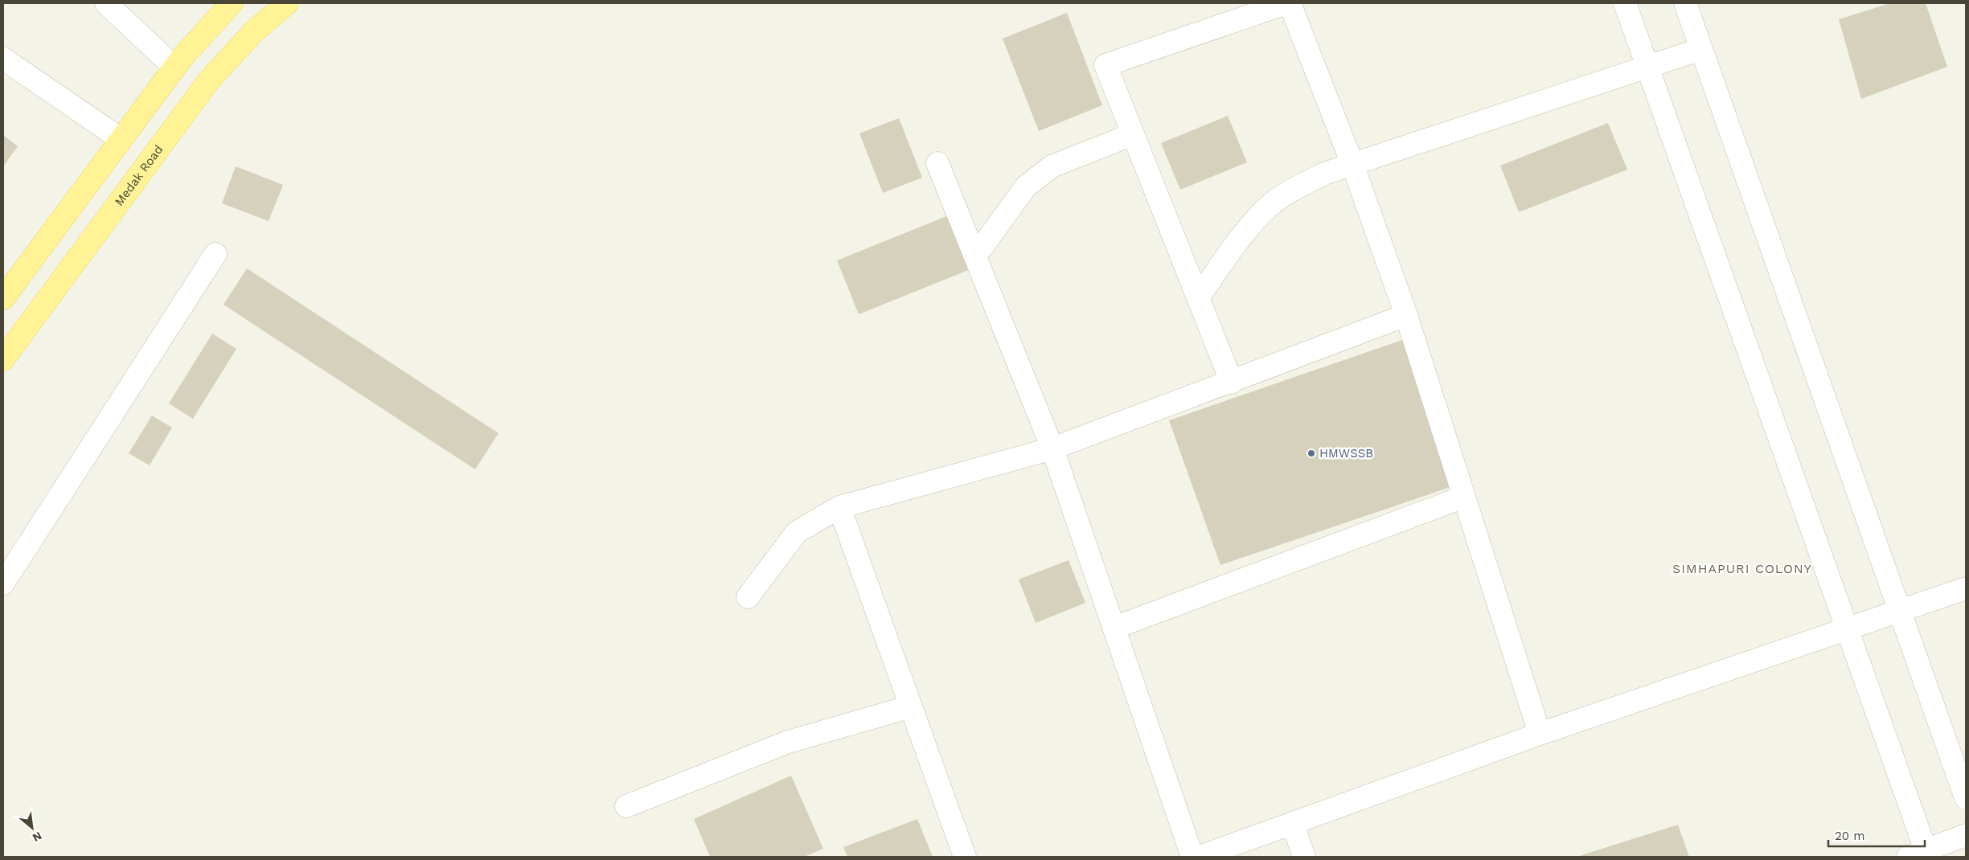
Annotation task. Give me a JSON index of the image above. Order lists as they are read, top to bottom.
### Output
{
  "streets": {
    "main road": ["Medak Road"]
  },
  "districts": ["SIMHAPURI COLONY"],
  "places": ["HMWSSB"],
  "scale_bar": "20 m",
  "north": "bottom right"
}
